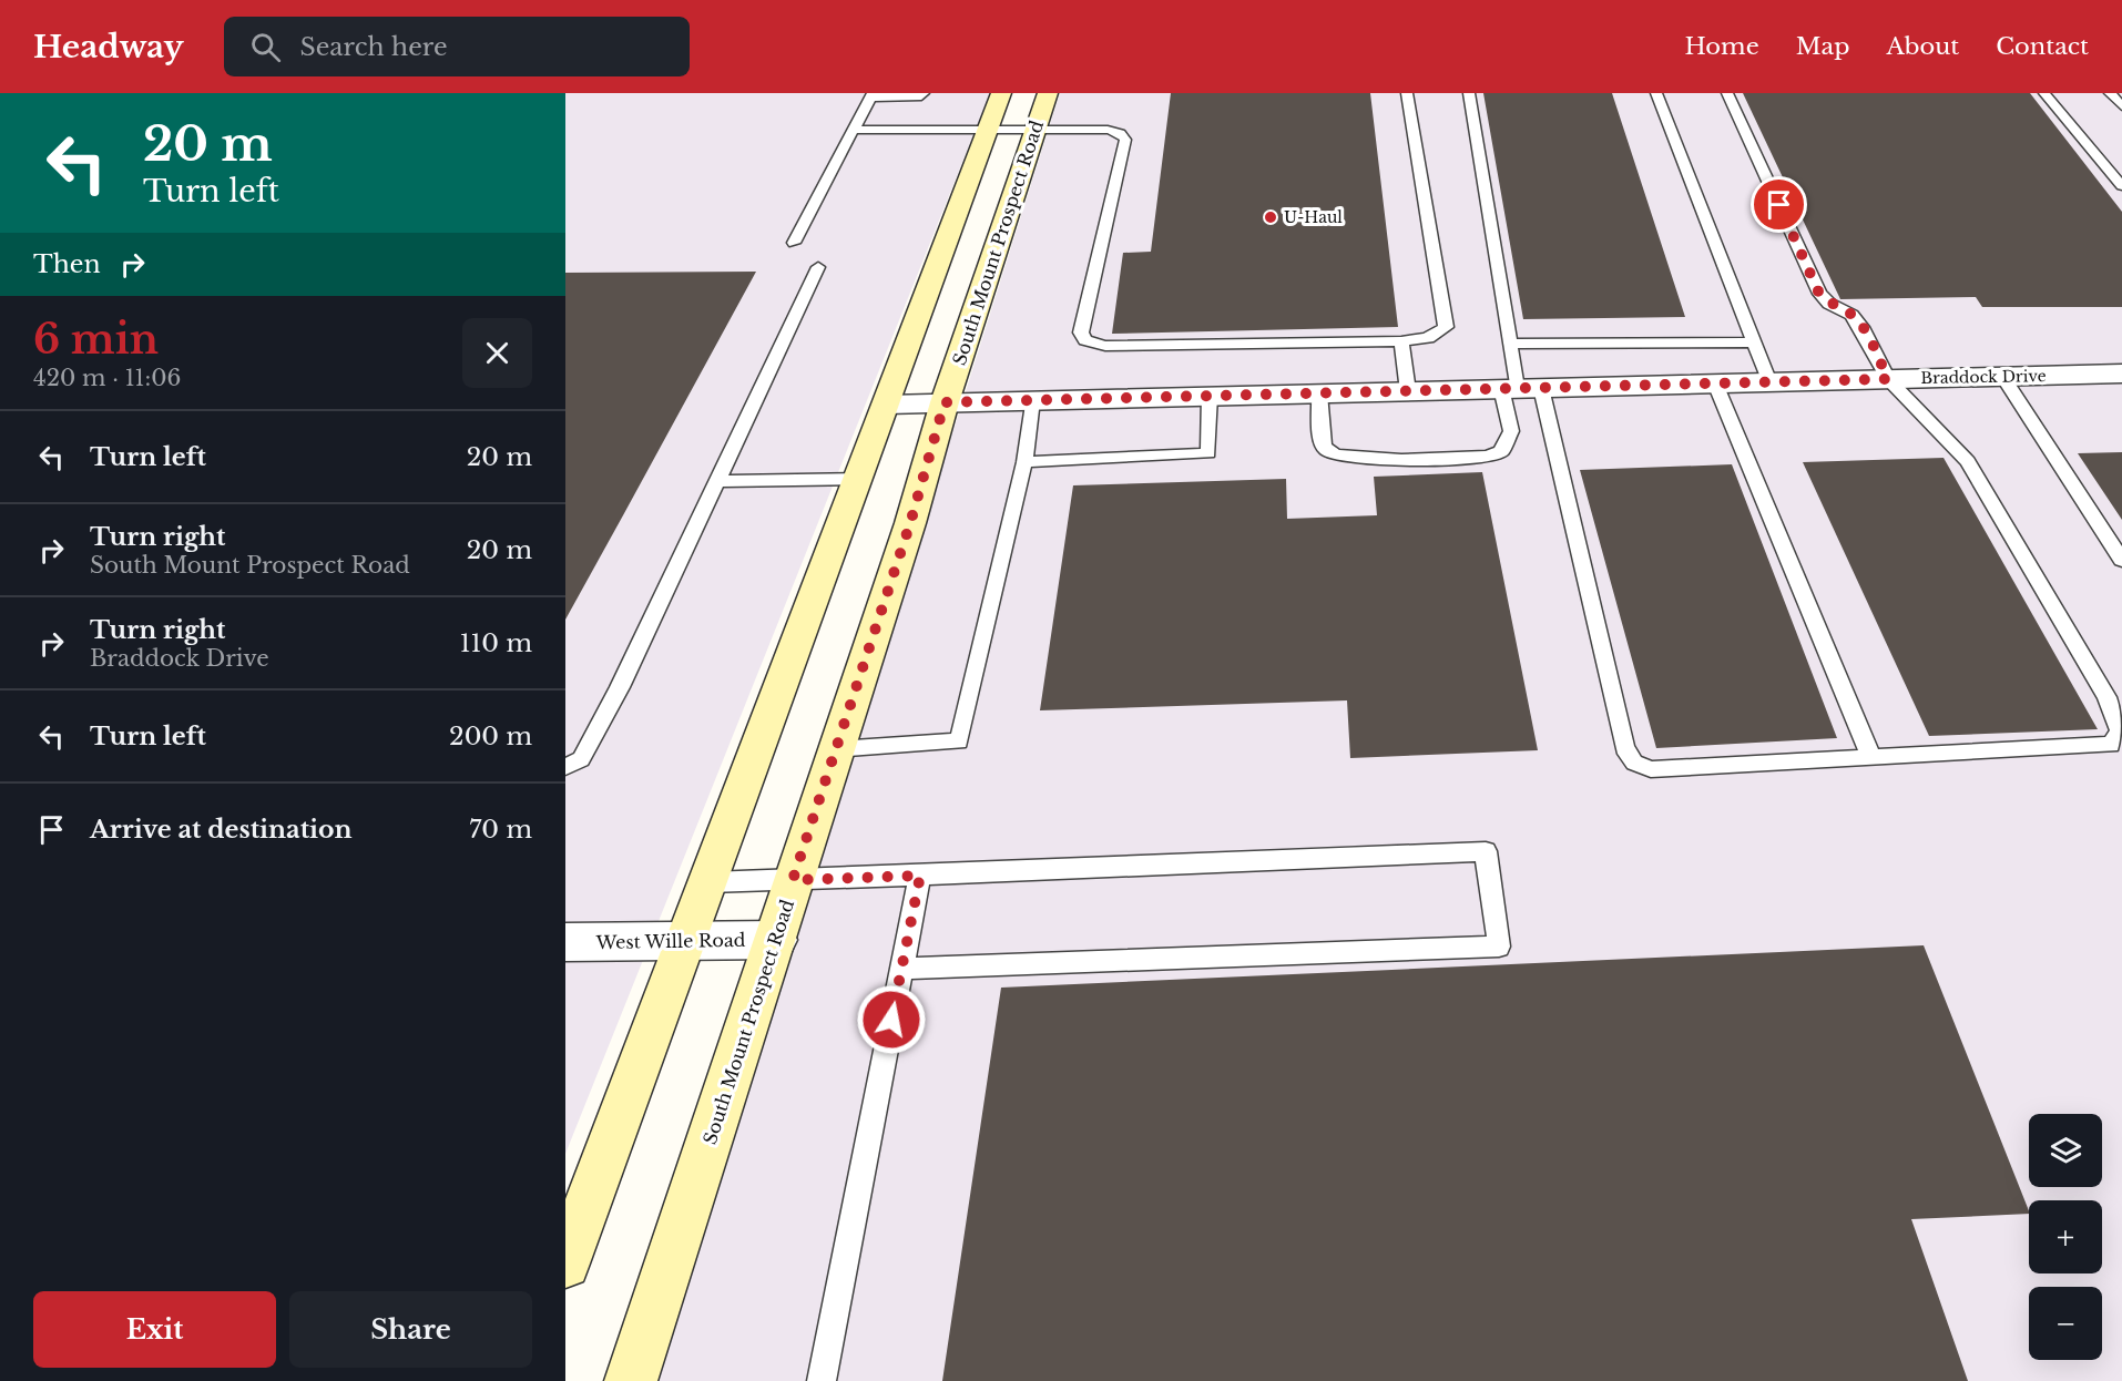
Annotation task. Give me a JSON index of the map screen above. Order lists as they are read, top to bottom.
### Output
{
  "streets": {
    "main road": ["South Mount Prospect Road"],
    "street": ["Braddock Drive", "West Wille Road"]
  },
  "crossings": [
    ["South Mount Prospect Road", "Braddock Drive"],
    ["South Mount Prospect Road", "West Wille Road"]
  ],
  "places": ["U-Haul"],
  "page": {
    "header": "Headway",
    "search": "Search here",
    "nav": [
      "Home",
      "Map",
      "About",
      "Contact"
    ],
    "turn": ["20 m", "Turn left"],
    "then": "Then",
    "heading": ["6 min", "420 m · 11:06"],
    "list": [
      {
        "name": "Turn left",
        "value": "20 m"
      },
      {
        "name": "Turn right",
        "note": "South Mount Prospect Road",
        "value": "20 m"
      },
      {
        "name": "Turn right",
        "note": "Braddock Drive",
        "value": "110 m"
      },
      {
        "name": "Turn left",
        "value": "200 m"
      },
      {
        "name": "Arrive at destination",
        "value": "70 m"
      }
    ],
    "map_buttons": ["+", "−"],
    "buttons": ["Exit", "Share"]
  }
}
